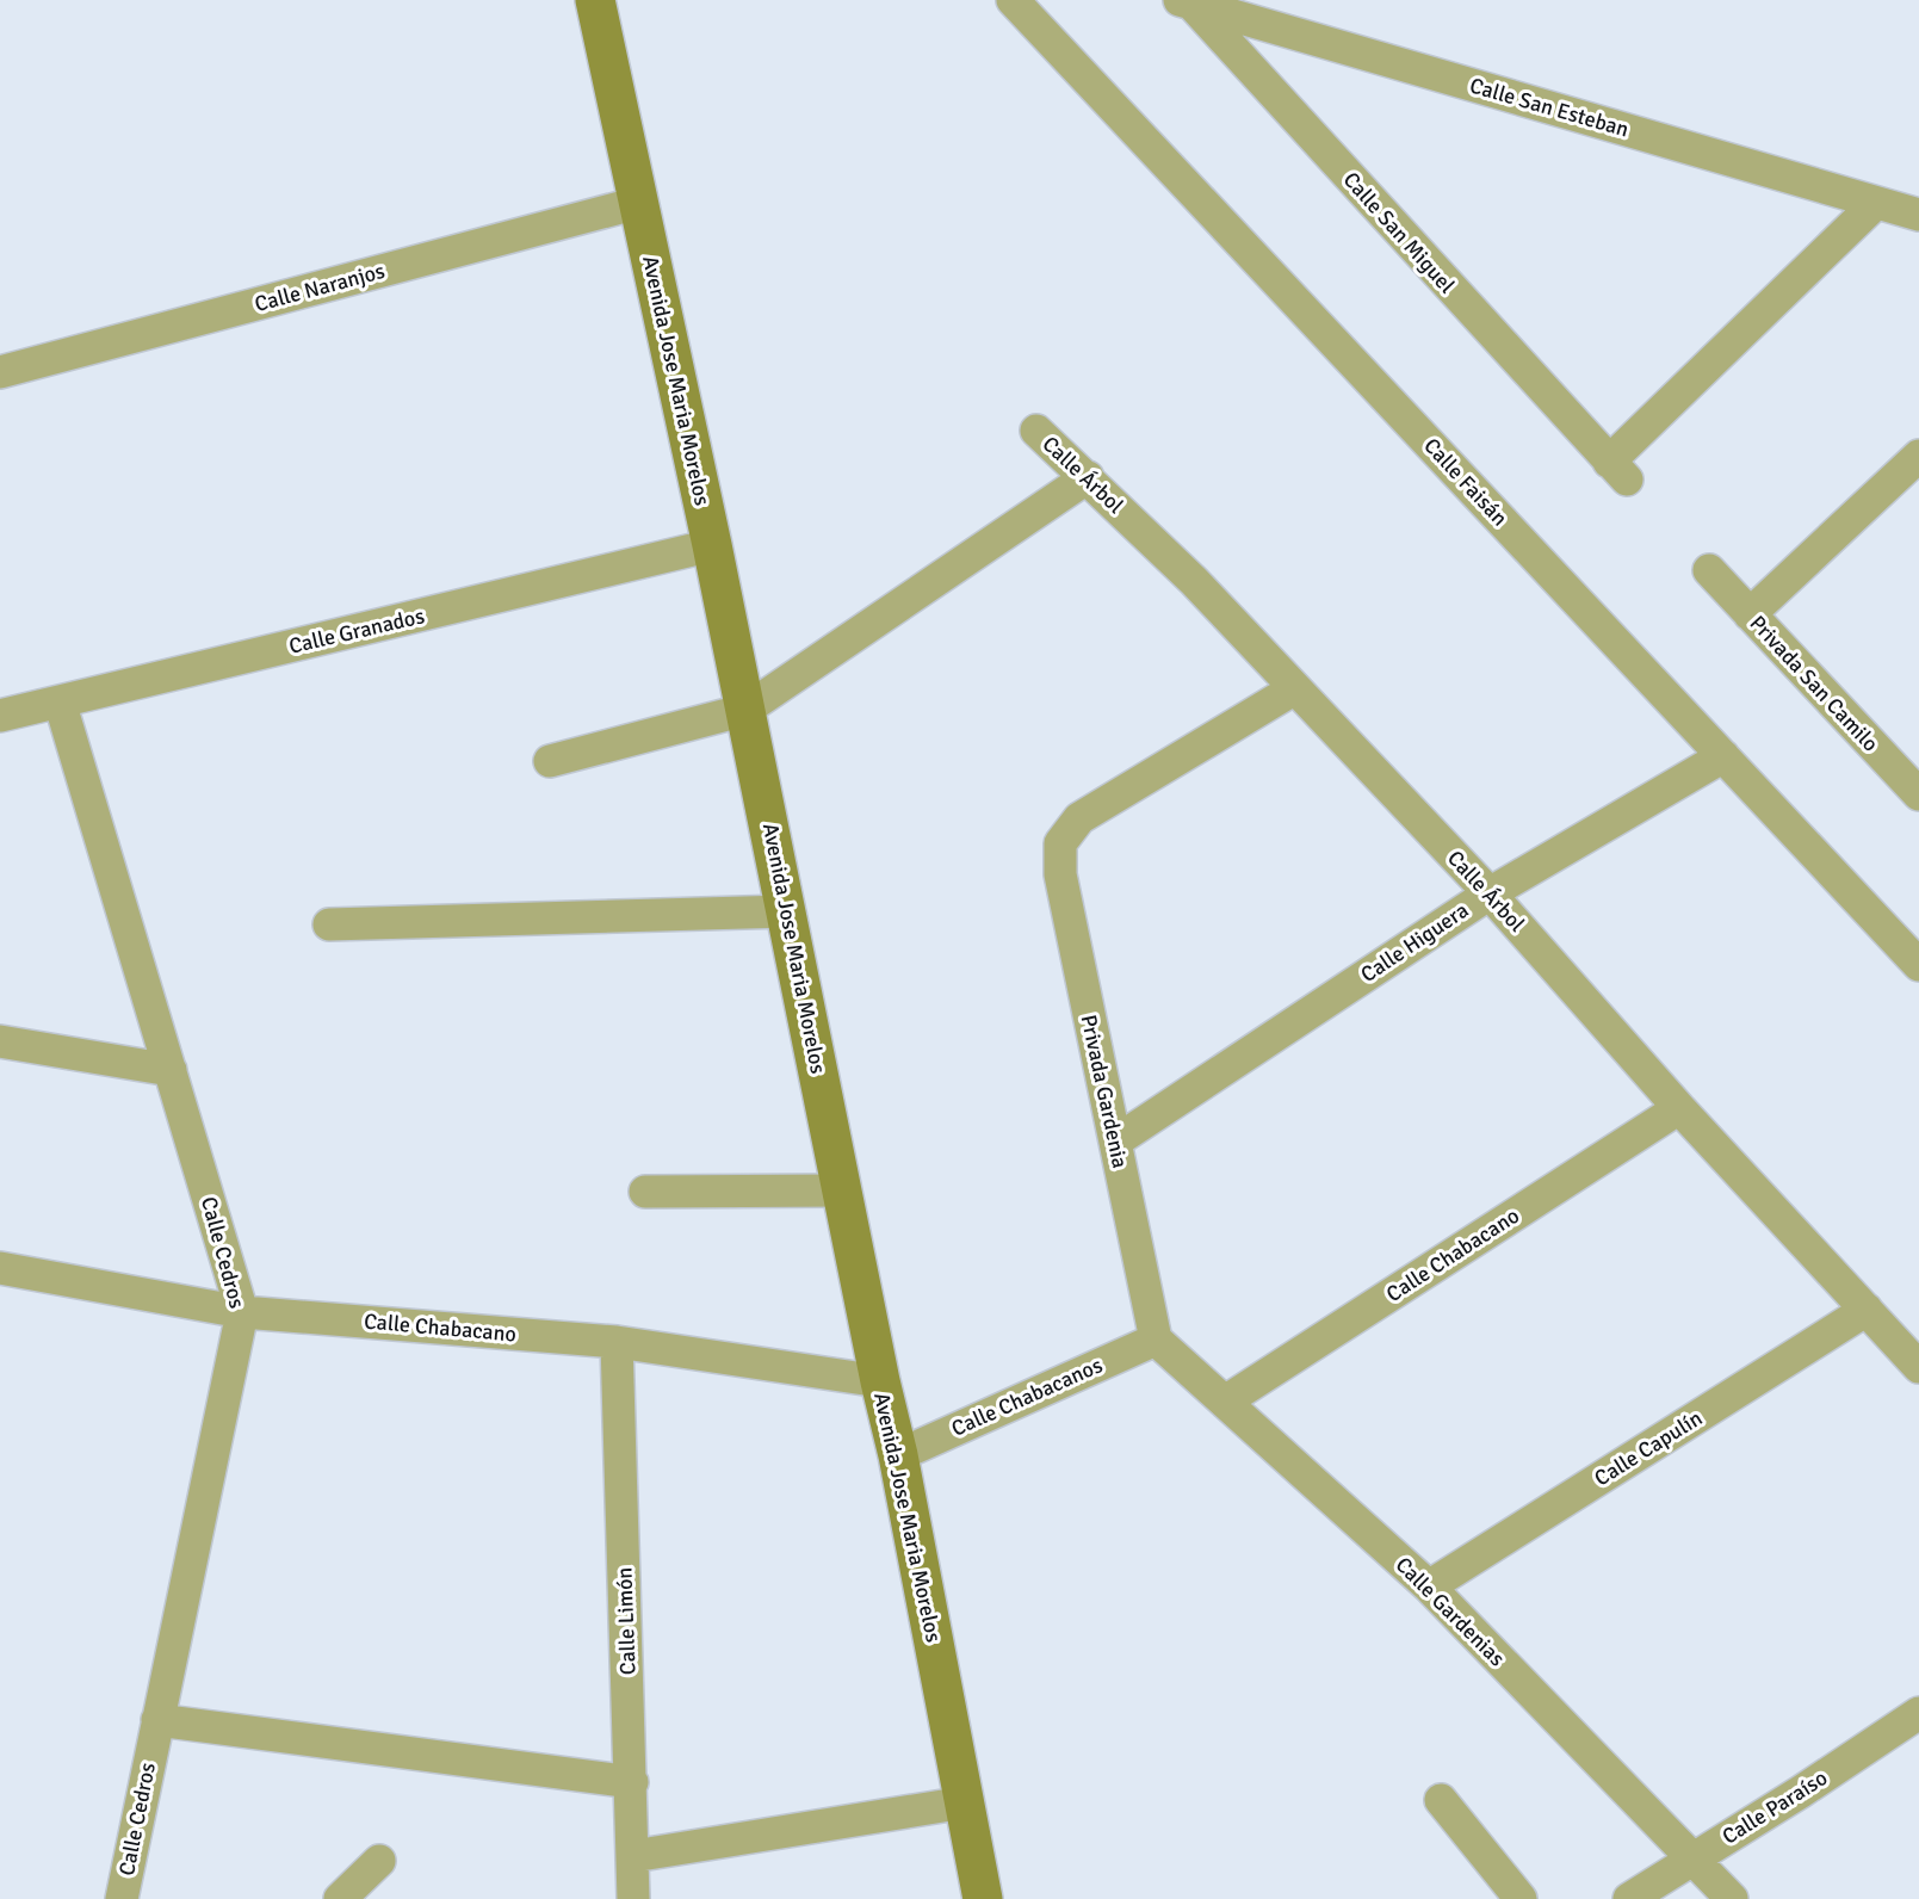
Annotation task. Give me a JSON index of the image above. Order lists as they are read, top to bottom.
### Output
{
  "streets": {
    "street": [
      "Calle San Esteban",
      "Calle San Miguel",
      "Calle Naranjos",
      "Avenida Jose Maria Morelos",
      "Calle Árbol",
      "Calle Faisán",
      "Calle Granados",
      "Privada San Camilo",
      "Calle Higuera",
      "Privada Gardenia",
      "Calle Cedros",
      "Calle Chabacano",
      "Calle Chabacanos",
      "Calle Capulín",
      "Calle Gardenias",
      "Calle Limón",
      "Calle Paraíso"
    ]
  },
  "crossings": [
    ["Calle San Esteban", "Calle San Miguel"],
    ["Calle Naranjos", "Avenida Jose Maria Morelos"],
    ["Avenida Jose Maria Morelos", "Calle Granados"],
    ["Avenida Jose Maria Morelos", "Calle Chabacano"],
    ["Avenida Jose Maria Morelos", "Calle Chabacanos"],
    ["Calle Árbol", "Calle Higuera"],
    ["Calle Árbol", "Privada Gardenia"],
    ["Calle Árbol", "Calle Chabacano"],
    ["Calle Árbol", "Calle Capulín"],
    ["Calle Faisán", "Calle Higuera"],
    ["Calle Granados", "Calle Cedros"],
    ["Calle Higuera", "Privada Gardenia"],
    ["Privada Gardenia", "Calle Chabacanos"],
    ["Privada Gardenia", "Calle Gardenias"],
    ["Calle Cedros", "Calle Chabacano"],
    ["Calle Chabacano", "Calle Gardenias"],
    ["Calle Chabacano", "Calle Limón"],
    ["Calle Chabacanos", "Calle Gardenias"],
    ["Calle Capulín", "Calle Gardenias"],
    ["Calle Gardenias", "Calle Paraíso"]
  ]
}
